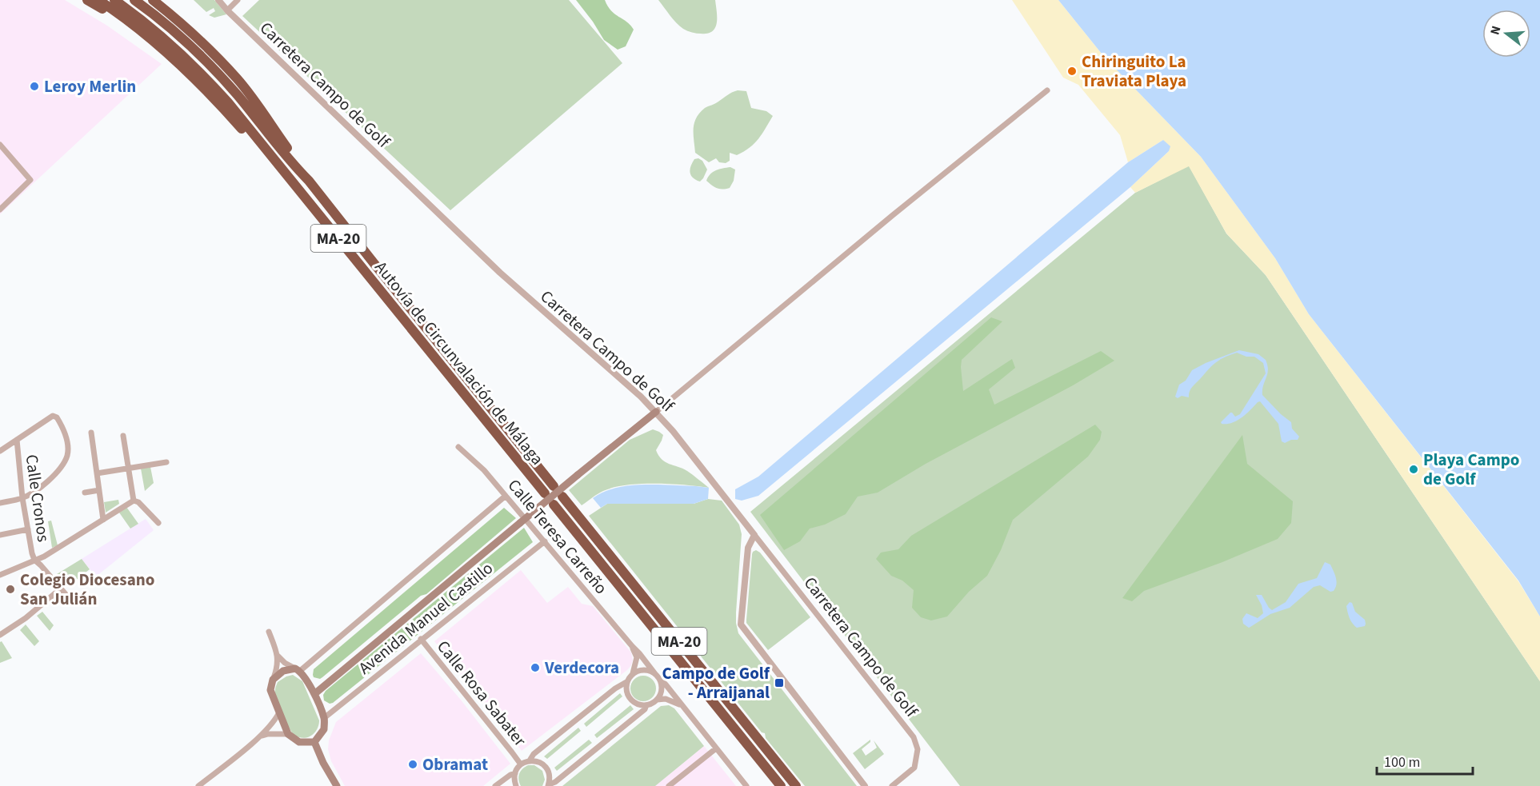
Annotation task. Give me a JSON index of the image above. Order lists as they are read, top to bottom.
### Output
{
  "streets": {
    "highway": ["MA-20", "Autovía de Circunvalación de Málaga"],
    "main road": ["Avenida Manuel Castillo"],
    "street": [
      "Carretera Campo de Golf",
      "Calle Cronos",
      "Calle Teresa Carreño",
      "Calle Rosa Sabater"
    ]
  },
  "crossings": [
    ["Carretera Campo de Golf", "Avenida Manuel Castillo"],
    ["Calle Teresa Carreño", "Avenida Manuel Castillo"],
    ["Avenida Manuel Castillo", "Calle Rosa Sabater"]
  ],
  "places": {
    "other": [
      "Chiringuito La Traviata Playa",
      "Leroy Merlin",
      "Playa Campo de Golf",
      "Colegio Diocesano San Julián",
      "Verdecora",
      "Obramat"
    ],
    "transit": ["Campo de Golf - Arraijanal"]
  },
  "scale_bar": "100 m",
  "north": "left"
}
